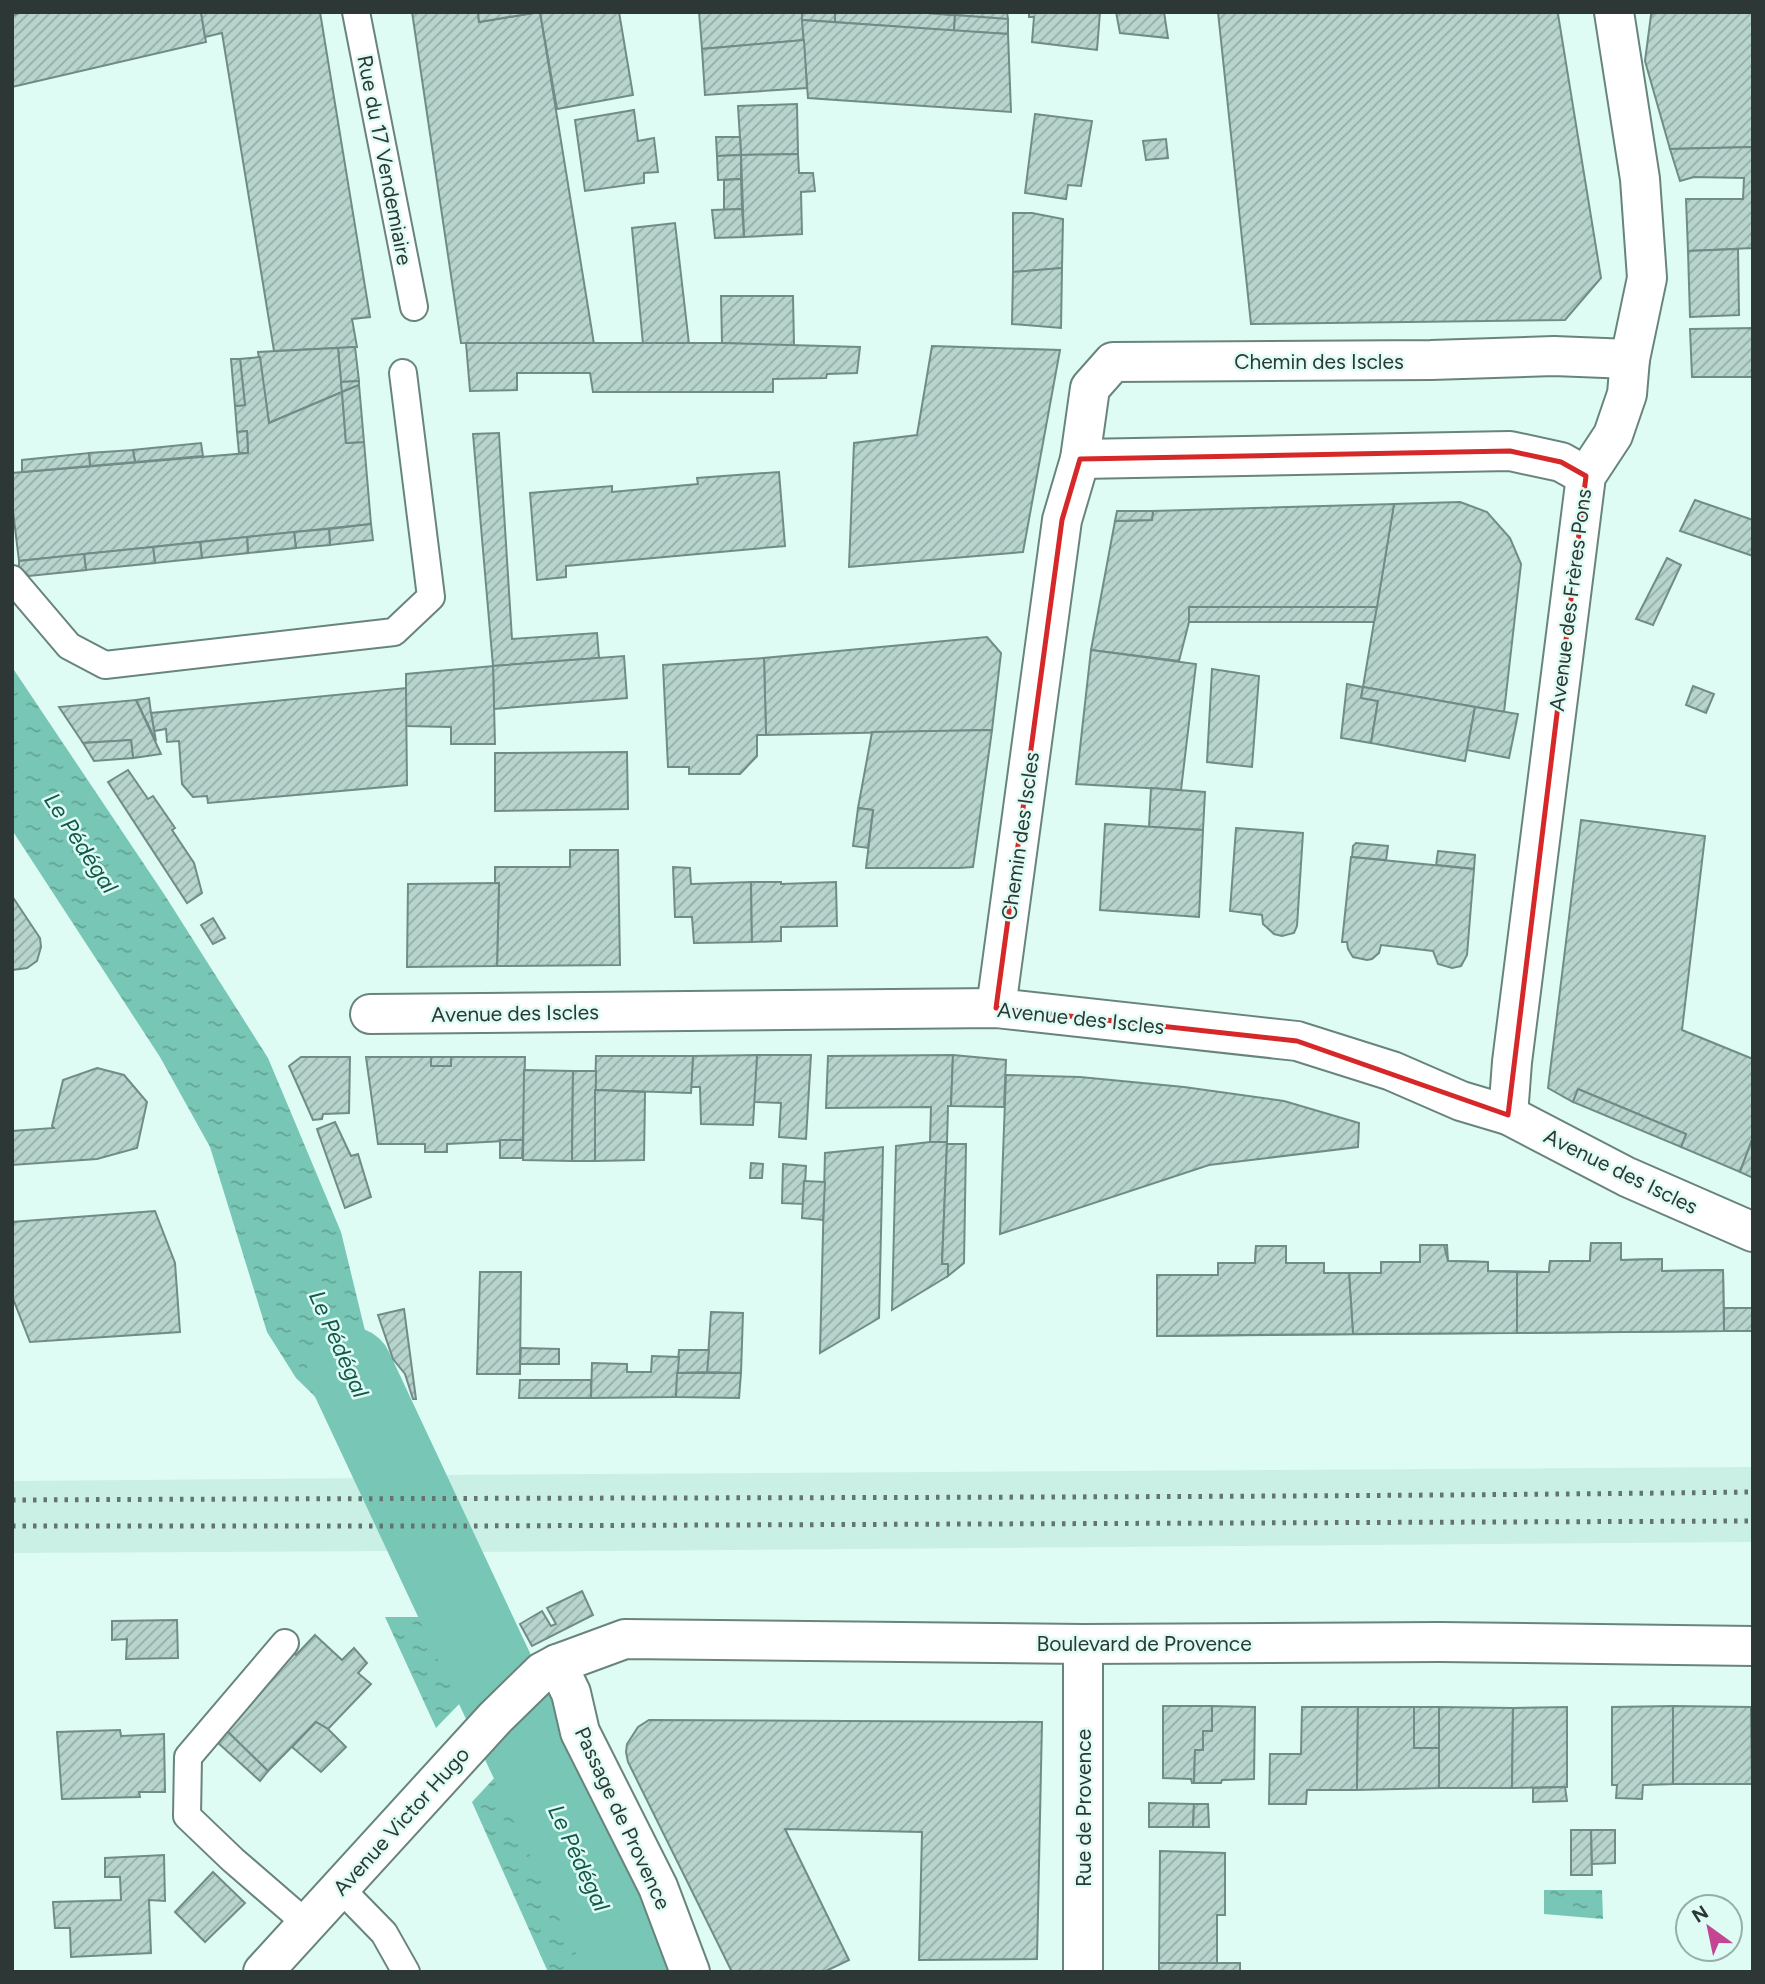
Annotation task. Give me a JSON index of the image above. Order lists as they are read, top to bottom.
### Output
{
  "streets": {
    "street": [
      "Chemin des Iscles",
      "Avenue des Frères Pons",
      "Avenue des Iscles",
      "Boulevard de Provence",
      "Rue de Provence",
      "Passage de Provence",
      "Avenue Victor Hugo"
    ],
    "lane": ["Rue du 17 Vendemiaire"]
  },
  "crossings": [
    ["Chemin des Iscles", "Avenue des Frères Pons"],
    ["Chemin des Iscles", "Avenue des Iscles"],
    ["Avenue des Frères Pons", "Avenue des Iscles"],
    ["Boulevard de Provence", "Rue de Provence"],
    ["Boulevard de Provence", "Passage de Provence"],
    ["Boulevard de Provence", "Avenue Victor Hugo"],
    ["Passage de Provence", "Avenue Victor Hugo"]
  ],
  "water": ["Le Pédégal"],
  "north": "top left"
}
